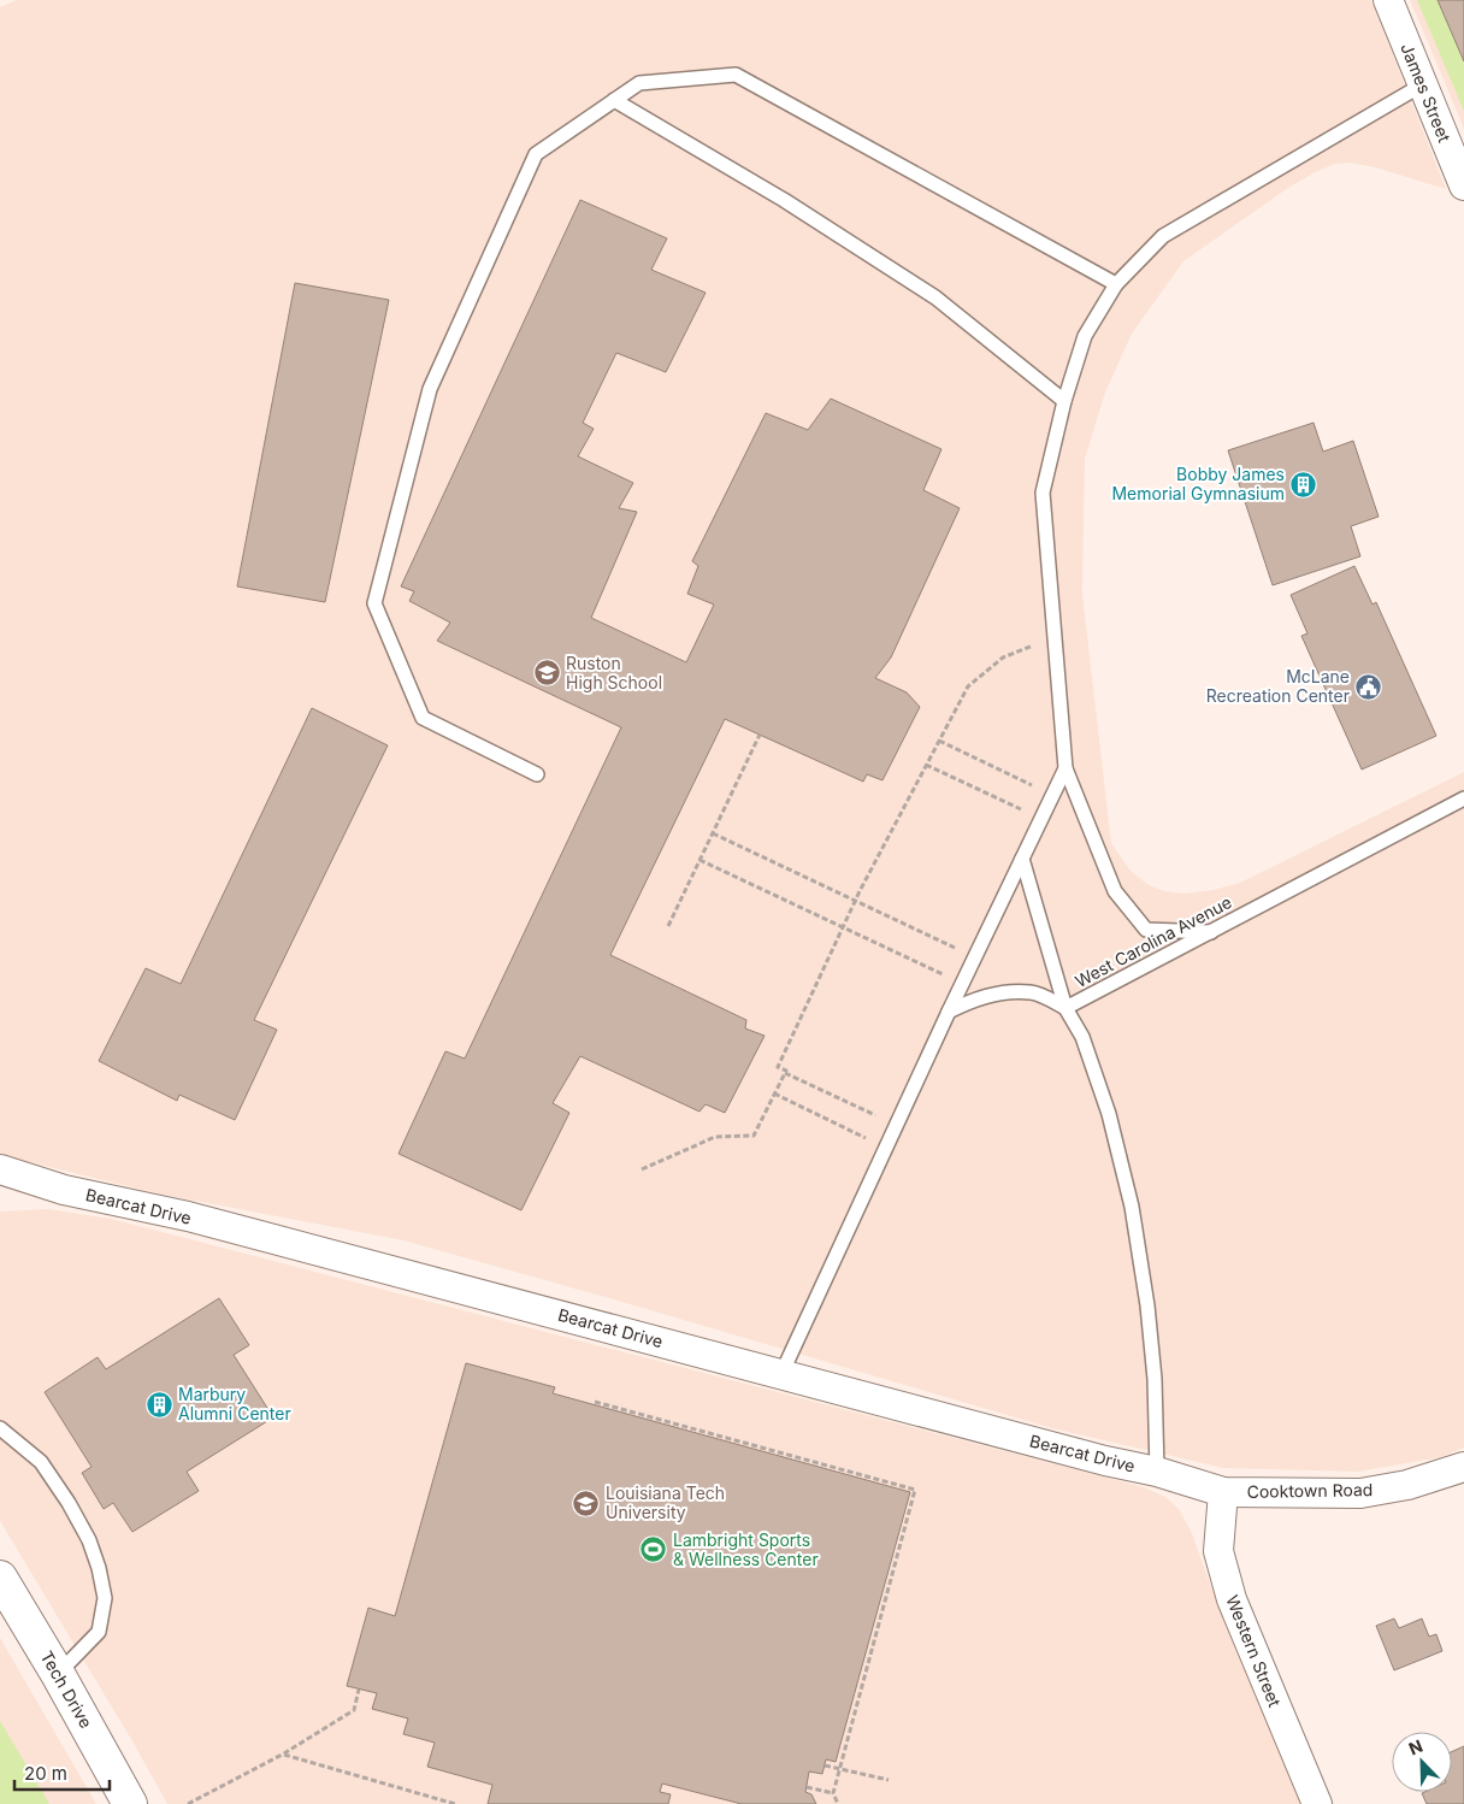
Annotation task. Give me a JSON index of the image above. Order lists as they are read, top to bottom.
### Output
{
  "streets": {
    "main road": ["Tech Drive"],
    "street": [
      "James Street",
      "Bearcat Drive",
      "Cooktown Road",
      "Western Street"
    ],
    "lane": ["West Carolina Avenue"]
  },
  "crossings": [
    ["Bearcat Drive", "Cooktown Road"],
    ["Cooktown Road", "Western Street"]
  ],
  "places": {
    "building": ["Bobby James Memorial Gymnasium", "Marbury Alumni Center"],
    "school or university": ["Ruston High School", "Louisiana Tech University"],
    "public building": ["McLane Recreation Center"],
    "sports": ["Lambright Sports & Wellness Center"]
  },
  "scale_bar": "20 m",
  "north": "top left"
}
